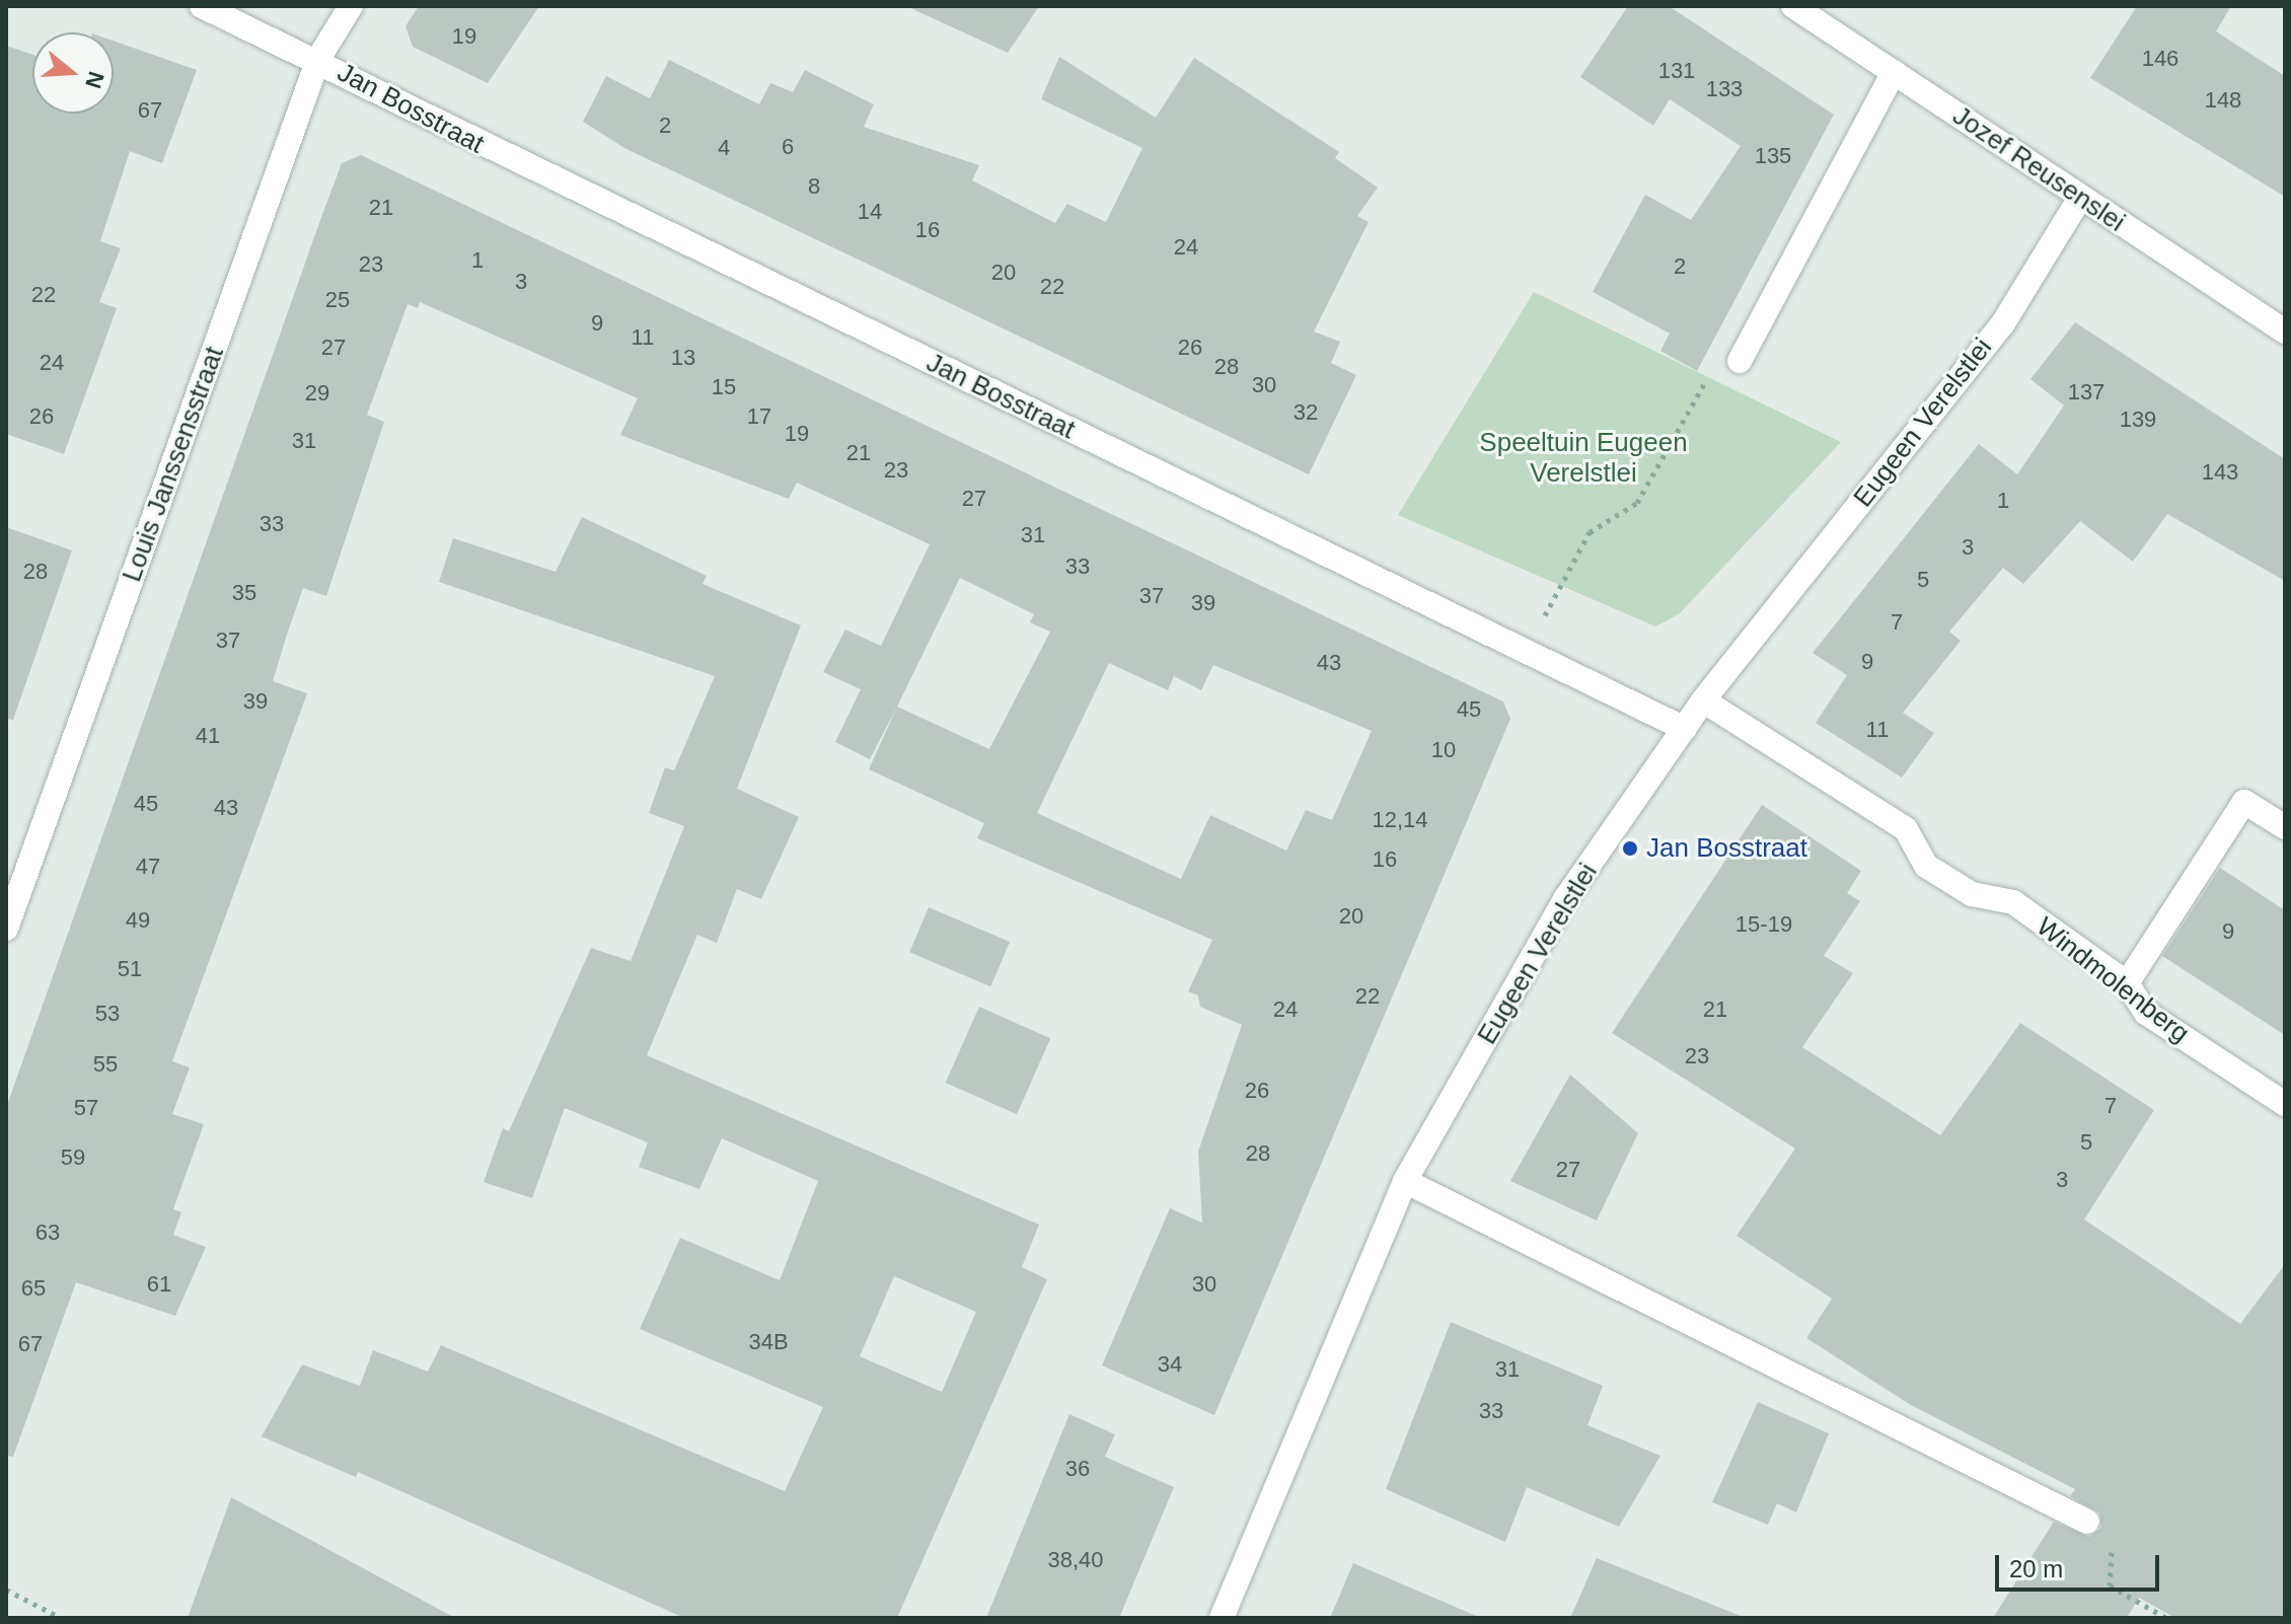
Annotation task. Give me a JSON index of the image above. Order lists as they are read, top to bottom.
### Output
{
  "streets": {
    "street": [
      "Jan Bosstraat",
      "Jozef Reusenslei",
      "Eugeen Verelstlei",
      "Louis Janssensstraat",
      "Windmolenberg"
    ]
  },
  "crossings": [
    ["Jan Bosstraat", "Eugeen Verelstlei"],
    ["Jan Bosstraat", "Louis Janssensstraat"],
    ["Jozef Reusenslei", "Eugeen Verelstlei"],
    ["Eugeen Verelstlei", "Windmolenberg"]
  ],
  "parks": ["Speeltuin Eugeen Verelstlei"],
  "places": ["Jan Bosstraat"],
  "house_numbers": [
    "19",
    "146",
    "131",
    "133",
    "148",
    "67",
    "2",
    "6",
    "4",
    "135",
    "8",
    "21",
    "14",
    "16",
    "24",
    "1",
    "23",
    "2",
    "20",
    "3",
    "22",
    "22",
    "25",
    "9",
    "11",
    "27",
    "26",
    "13",
    "24",
    "28",
    "30",
    "15",
    "137",
    "29",
    "32",
    "26",
    "17",
    "139",
    "19",
    "31",
    "21",
    "23",
    "143",
    "27",
    "1",
    "33",
    "31",
    "3",
    "33",
    "28",
    "5",
    "35",
    "37",
    "39",
    "7",
    "37",
    "9",
    "43",
    "39",
    "45",
    "11",
    "41",
    "10",
    "45",
    "43",
    "12,14",
    "16",
    "47",
    "20",
    "49",
    "15-19",
    "9",
    "51",
    "22",
    "24",
    "21",
    "53",
    "23",
    "55",
    "26",
    "7",
    "57",
    "5",
    "28",
    "59",
    "27",
    "3",
    "63",
    "61",
    "30",
    "65",
    "34B",
    "67",
    "34",
    "31",
    "33",
    "36",
    "38,40"
  ],
  "scale_bar": "20 m",
  "north": "right"
}
